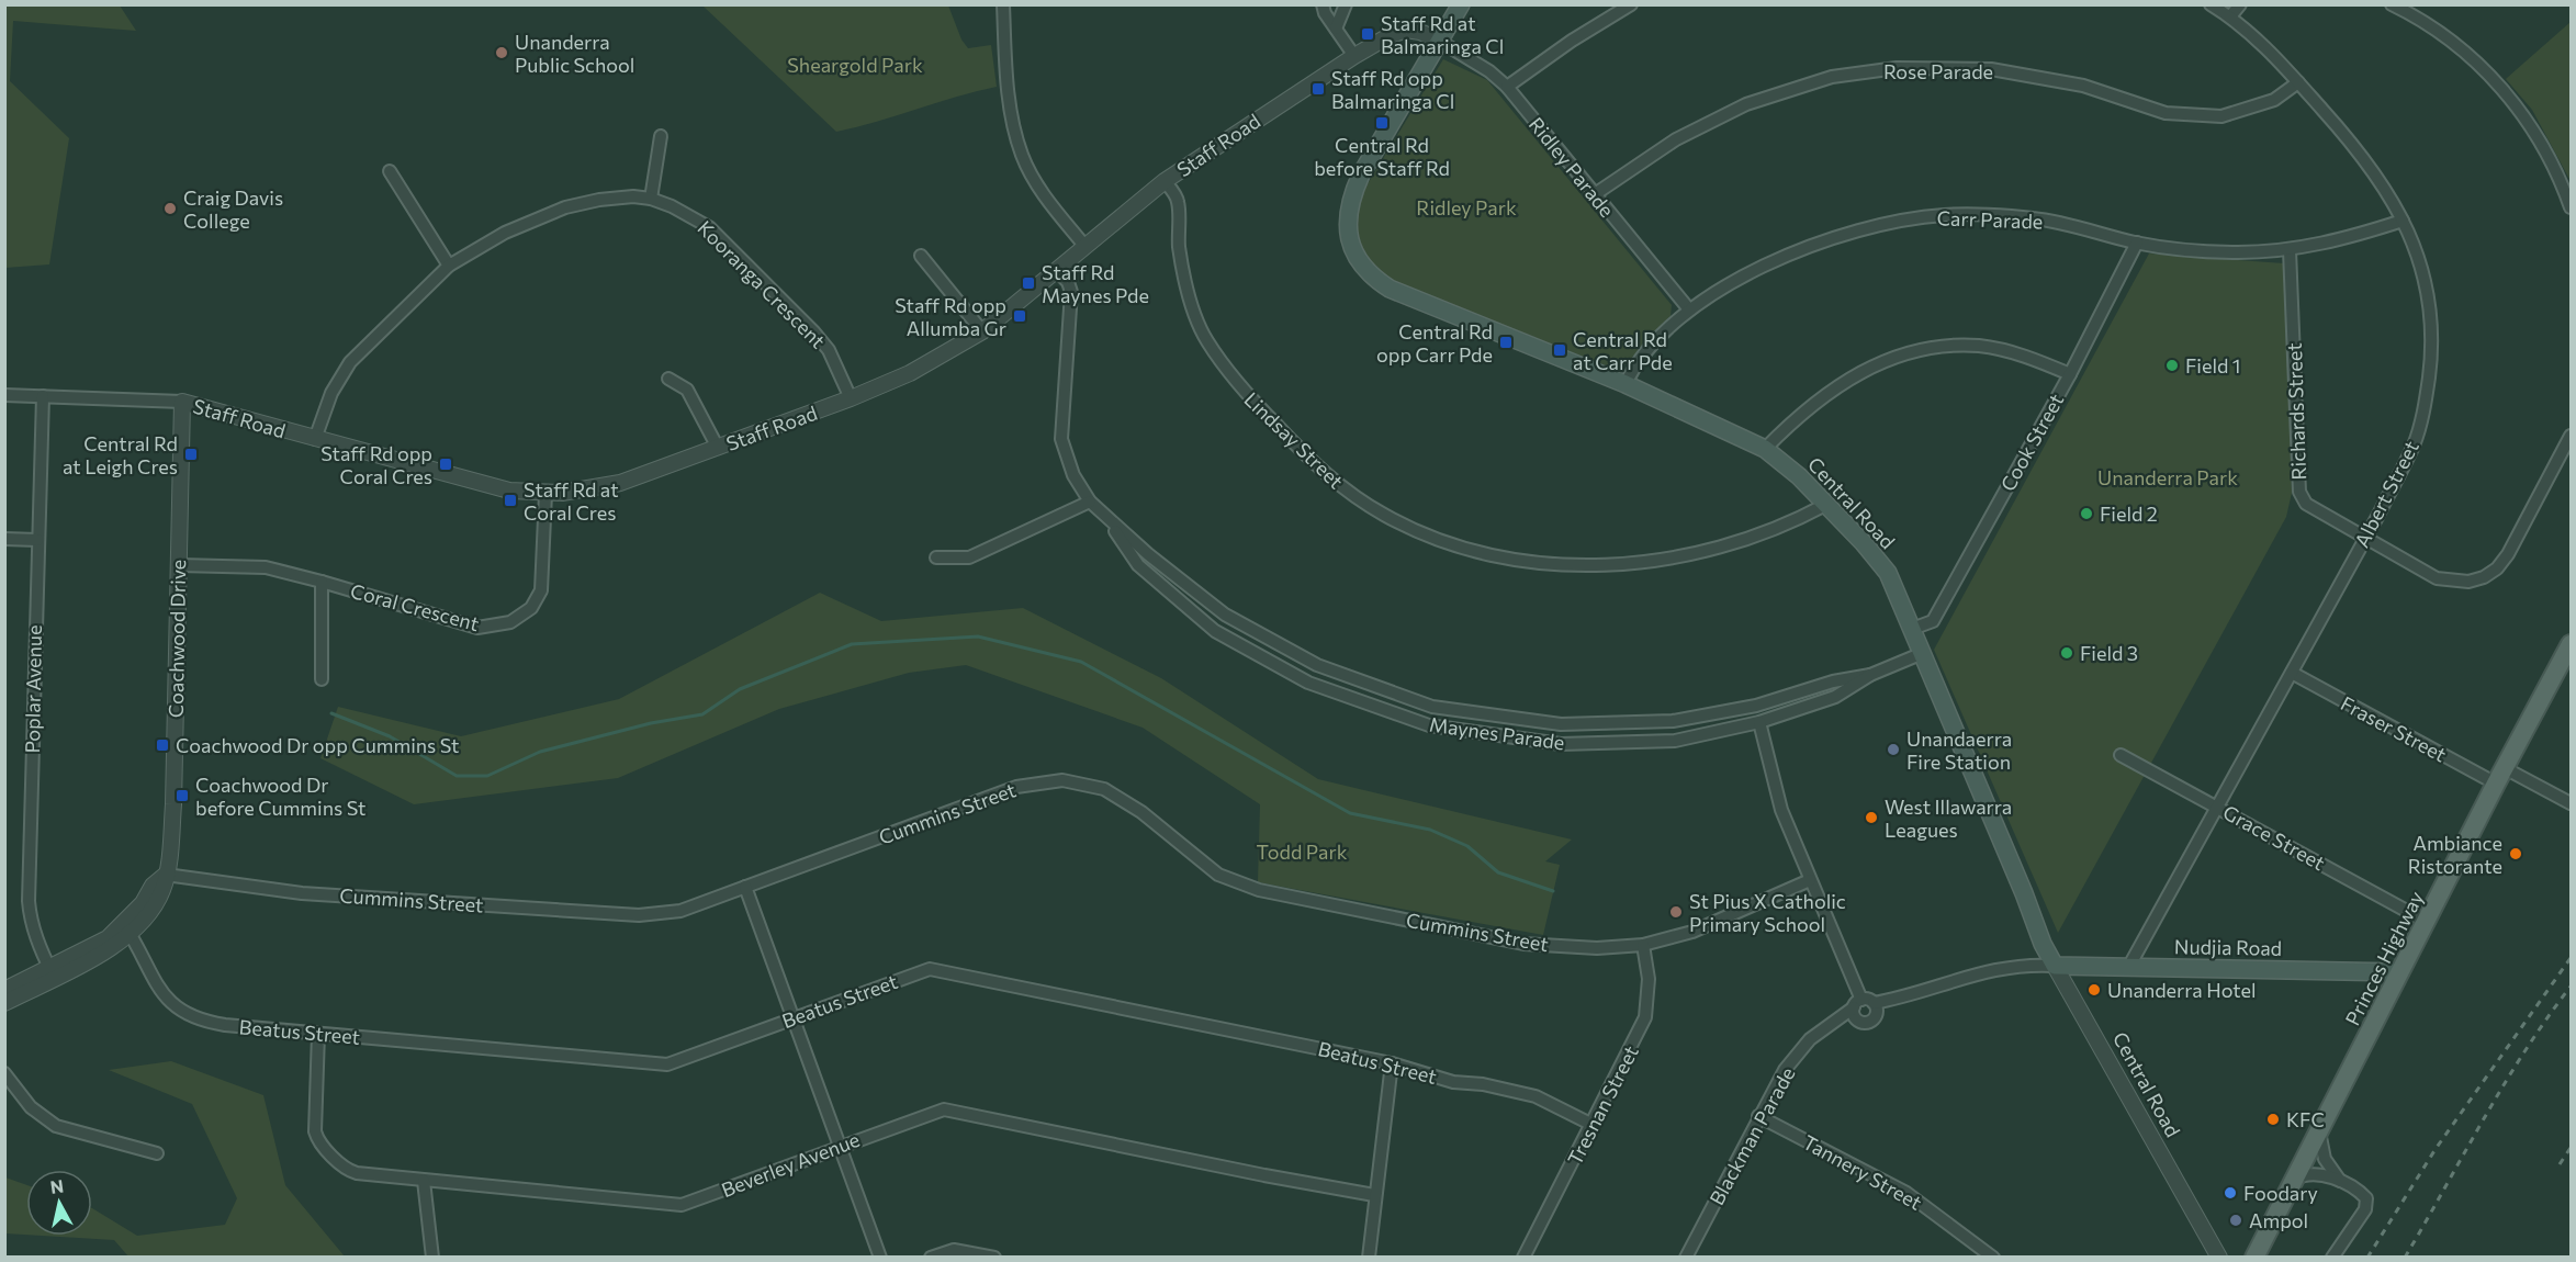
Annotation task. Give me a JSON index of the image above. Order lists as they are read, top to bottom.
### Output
{
  "streets": {
    "main road": ["Central Road", "Nudjia Road", "Princes Highway"],
    "street": [
      "Rose Parade",
      "Staff Road",
      "Ridley Parade",
      "Carr Parade",
      "Kooranga Crescent",
      "Richards Street",
      "Lindsay Street",
      "Cook Street",
      "Albert Street",
      "Coral Crescent",
      "Coachwood Drive",
      "Poplar Avenue",
      "Fraser Street",
      "Maynes Parade",
      "Cummins Street",
      "Grace Street",
      "Beatus Street",
      "Tresnan Street",
      "Blackman Parade",
      "Beverley Avenue",
      "Tannery Street"
    ]
  },
  "crossings": [
    ["Rose Parade", "Ridley Parade"],
    ["Rose Parade", "Albert Street"],
    ["Staff Road", "Ridley Parade"],
    ["Staff Road", "Kooranga Crescent"],
    ["Staff Road", "Lindsay Street"],
    ["Staff Road", "Central Road"],
    ["Staff Road", "Coral Crescent"],
    ["Staff Road", "Coachwood Drive"],
    ["Staff Road", "Poplar Avenue"],
    ["Staff Road", "Maynes Parade"],
    ["Ridley Parade", "Carr Parade"],
    ["Ridley Parade", "Central Road"],
    ["Carr Parade", "Richards Street"],
    ["Carr Parade", "Cook Street"],
    ["Carr Parade", "Albert Street"],
    ["Carr Parade", "Central Road"],
    ["Richards Street", "Albert Street"],
    ["Lindsay Street", "Central Road"],
    ["Cook Street", "Central Road"],
    ["Albert Street", "Fraser Street"],
    ["Albert Street", "Grace Street"],
    ["Albert Street", "Nudjia Road"],
    ["Central Road", "Maynes Parade"],
    ["Central Road", "Nudjia Road"],
    ["Central Road", "Blackman Parade"],
    ["Coral Crescent", "Coachwood Drive"],
    ["Coachwood Drive", "Poplar Avenue"],
    ["Coachwood Drive", "Cummins Street"],
    ["Coachwood Drive", "Beatus Street"],
    ["Fraser Street", "Princes Highway"],
    ["Cummins Street", "Tresnan Street"],
    ["Grace Street", "Princes Highway"],
    ["Nudjia Road", "Princes Highway"],
    ["Nudjia Road", "Blackman Parade"],
    ["Beatus Street", "Tresnan Street"],
    ["Beatus Street", "Beverley Avenue"],
    ["Blackman Parade", "Tannery Street"]
  ],
  "parks": [
    "Sheargold Park",
    "Ridley Park",
    "Unanderra Park",
    "Todd Park"
  ],
  "places": {
    "transit": [
      "Staff Rd at Balmaringa Cl",
      "Staff Rd opp Balmaringa Cl",
      "Central Rd before Staff Rd",
      "Staff Rd Maynes Pde",
      "Staff Rd opp Allumba Gr",
      "Central Rd opp Carr Pde",
      "Central Rd at Carr Pde",
      "Central Rd at Leigh Cres",
      "Staff Rd opp Coral Cres",
      "Staff Rd at Coral Cres",
      "Coachwood Dr opp Cummins St",
      "Coachwood Dr before Cummins St"
    ],
    "other": [
      "Unanderra Public School",
      "Craig Davis College",
      "Field 1",
      "Field 2",
      "Field 3",
      "Unandaerra Fire Station",
      "West Illawarra Leagues",
      "Ambiance Ristorante",
      "St Pius X Catholic Primary School",
      "Unanderra Hotel",
      "KFC",
      "Foodary",
      "Ampol"
    ]
  },
  "north": "top"
}
